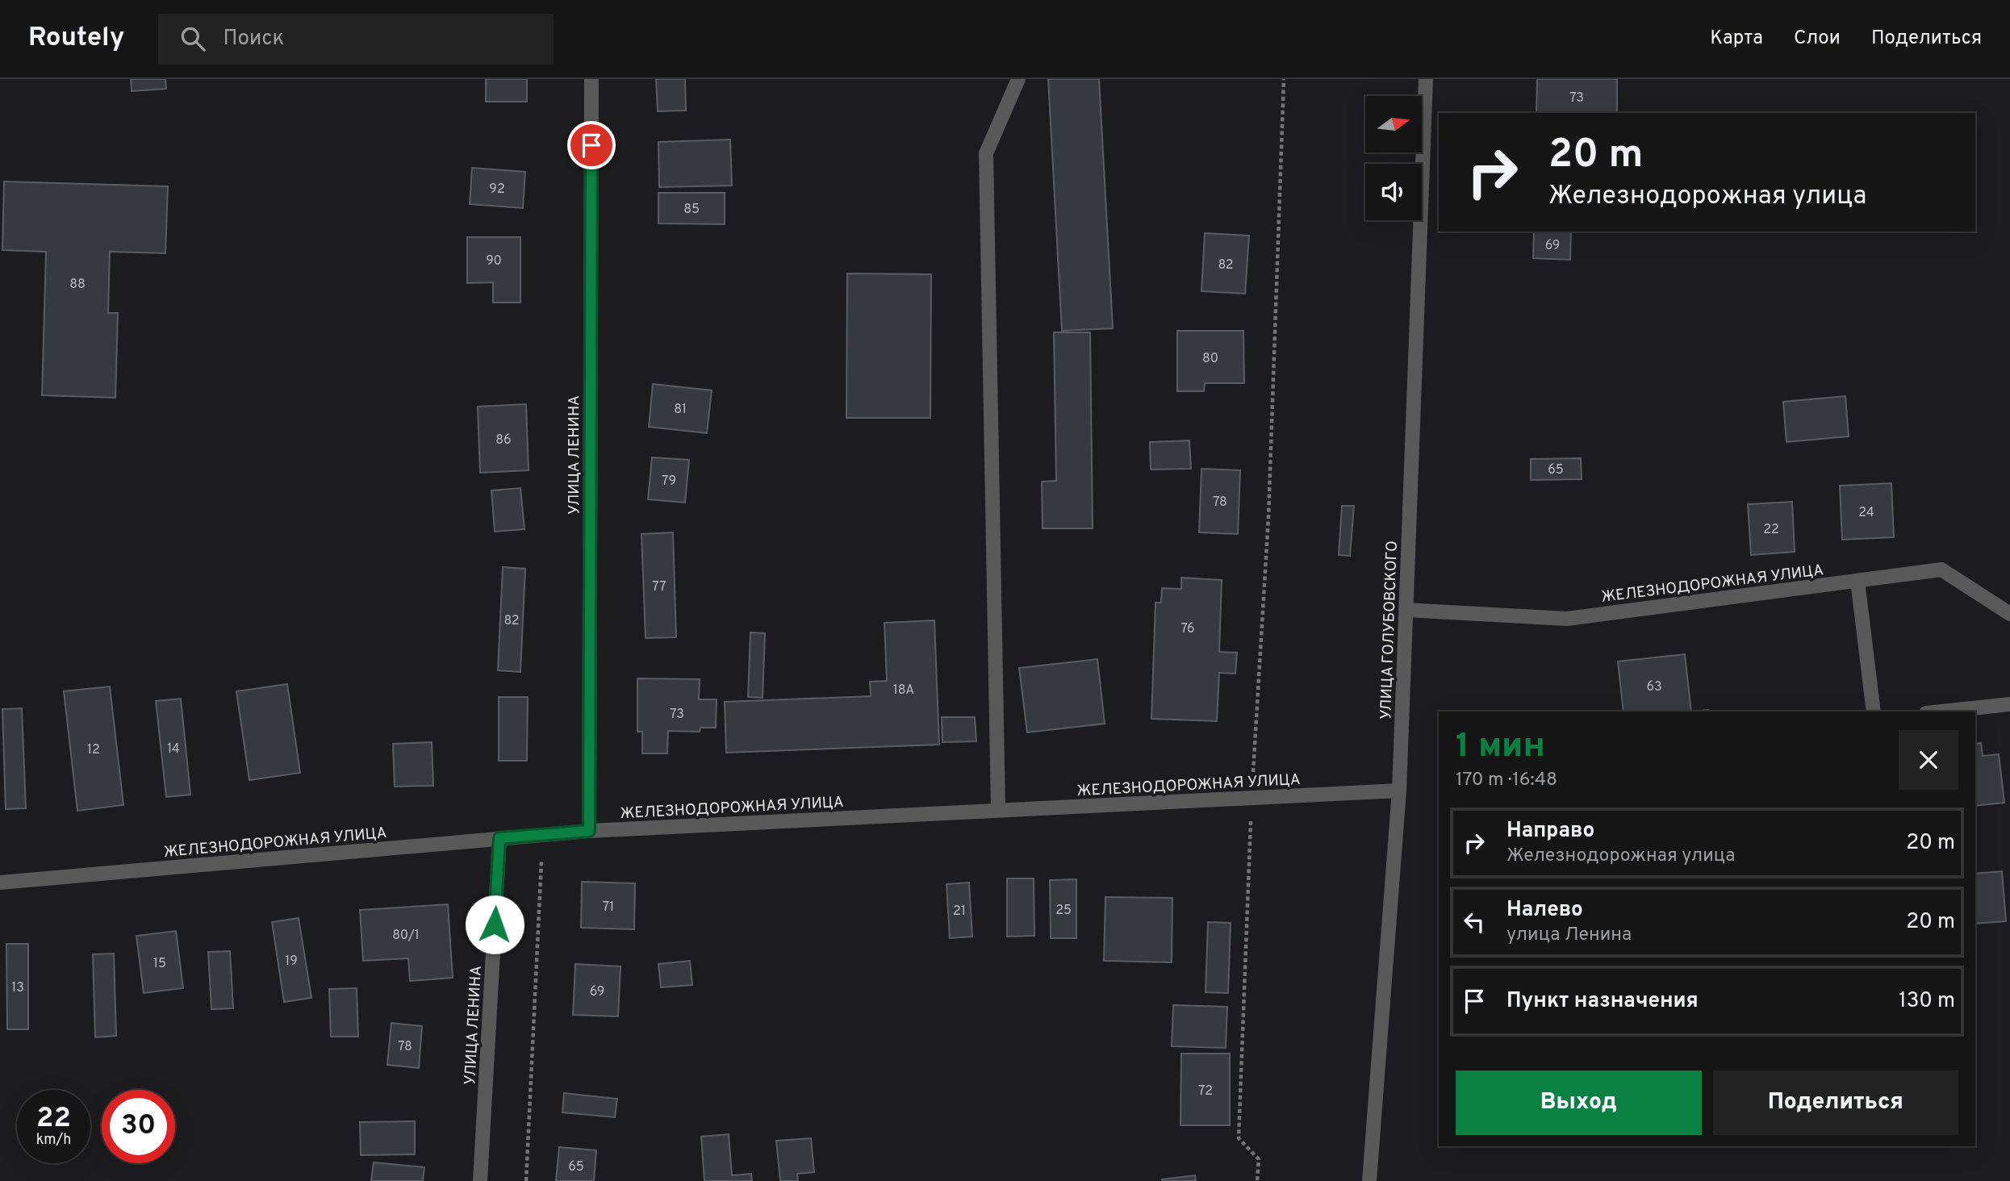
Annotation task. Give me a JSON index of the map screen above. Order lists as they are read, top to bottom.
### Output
{
  "streets": {
    "street": ["УЛИЦА ЛЕНИНА", "ЖЕЛЕЗНОДОРОЖНАЯ УЛИЦА", "УЛИЦА ГОЛУБОВСКОГО"]
  },
  "crossings": [
    ["УЛИЦА ЛЕНИНА", "ЖЕЛЕЗНОДОРОЖНАЯ УЛИЦА"],
    ["ЖЕЛЕЗНОДОРОЖНАЯ УЛИЦА", "УЛИЦА ГОЛУБОВСКОГО"]
  ],
  "house_numbers": [
    "73",
    "92",
    "85",
    "69",
    "90",
    "82",
    "88",
    "80",
    "81",
    "86",
    "65",
    "79",
    "78",
    "24",
    "22",
    "77",
    "82",
    "76",
    "63",
    "18А",
    "73",
    "14",
    "12",
    "71",
    "25",
    "21",
    "80/1",
    "19",
    "15",
    "13",
    "69",
    "78",
    "72",
    "65"
  ],
  "north": "right",
  "page": {
    "header": "Routely",
    "search": "Поиск",
    "nav": ["Карта", "Слои", "Поделиться"],
    "turn": ["20 m", "Железнодорожная улица"],
    "heading": ["1 мин", "170 m · 16:48"],
    "list": [
      {
        "name": "Направо",
        "note": "Железнодорожная улица",
        "value": "20 m"
      },
      {
        "name": "Налево",
        "note": "улица Ленина",
        "value": "20 m"
      },
      {
        "name": "Пункт назначения",
        "value": "130 m"
      }
    ],
    "buttons": ["Выход", "Поделиться"],
    "speed": "22 km/h",
    "limit": "30"
  }
}
